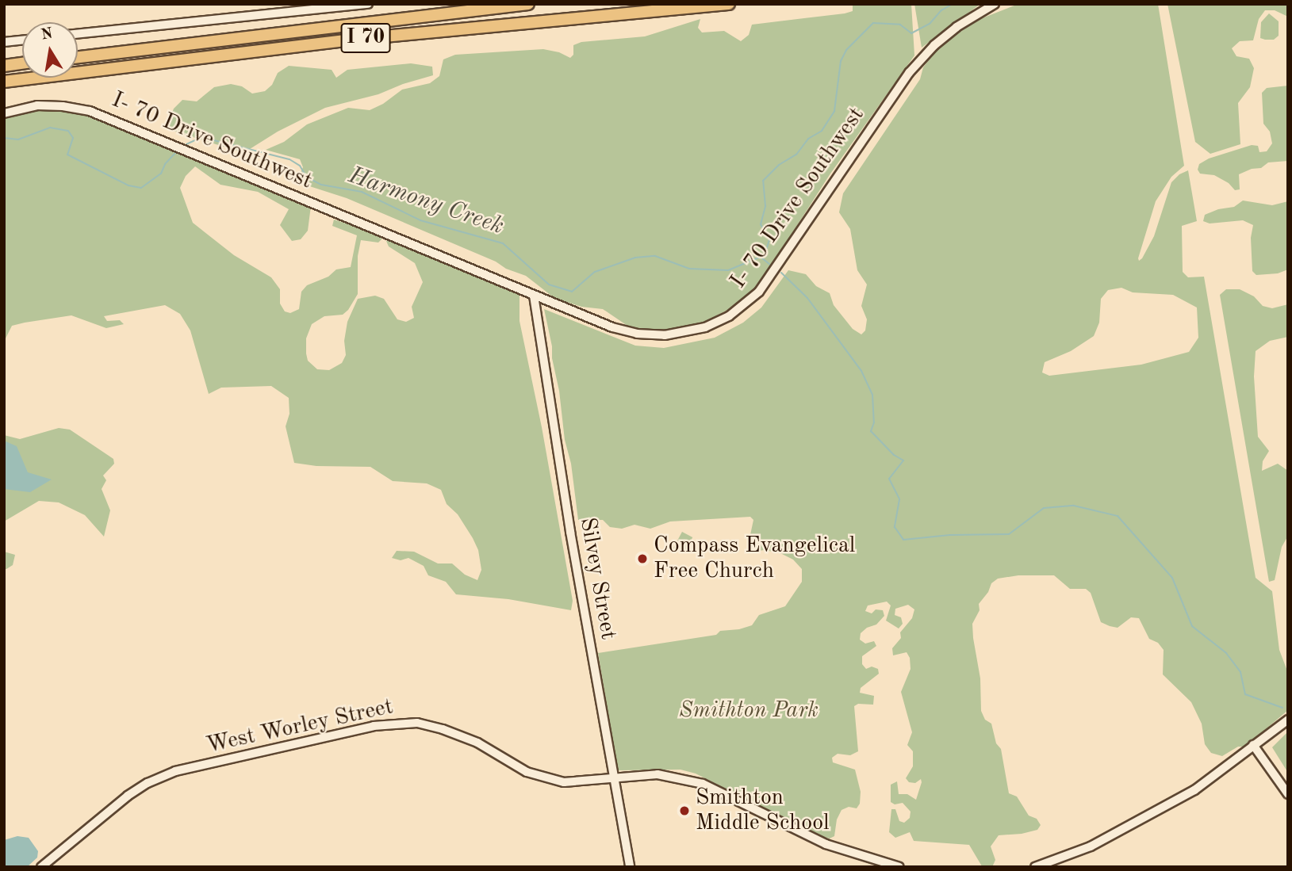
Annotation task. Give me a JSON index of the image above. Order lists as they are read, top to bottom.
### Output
{
  "streets": {
    "highway": ["I 70"],
    "street": ["I- 70 Drive Southwest", "Silvey Street", "West Worley Street"]
  },
  "crossings": [
    ["I- 70 Drive Southwest", "Silvey Street"],
    ["Silvey Street", "West Worley Street"]
  ],
  "water": ["Harmony Creek"],
  "parks": ["Smithton Park"],
  "places": ["Compass Evangelical Free Church", "Smithton Middle School"],
  "north": "top"
}
